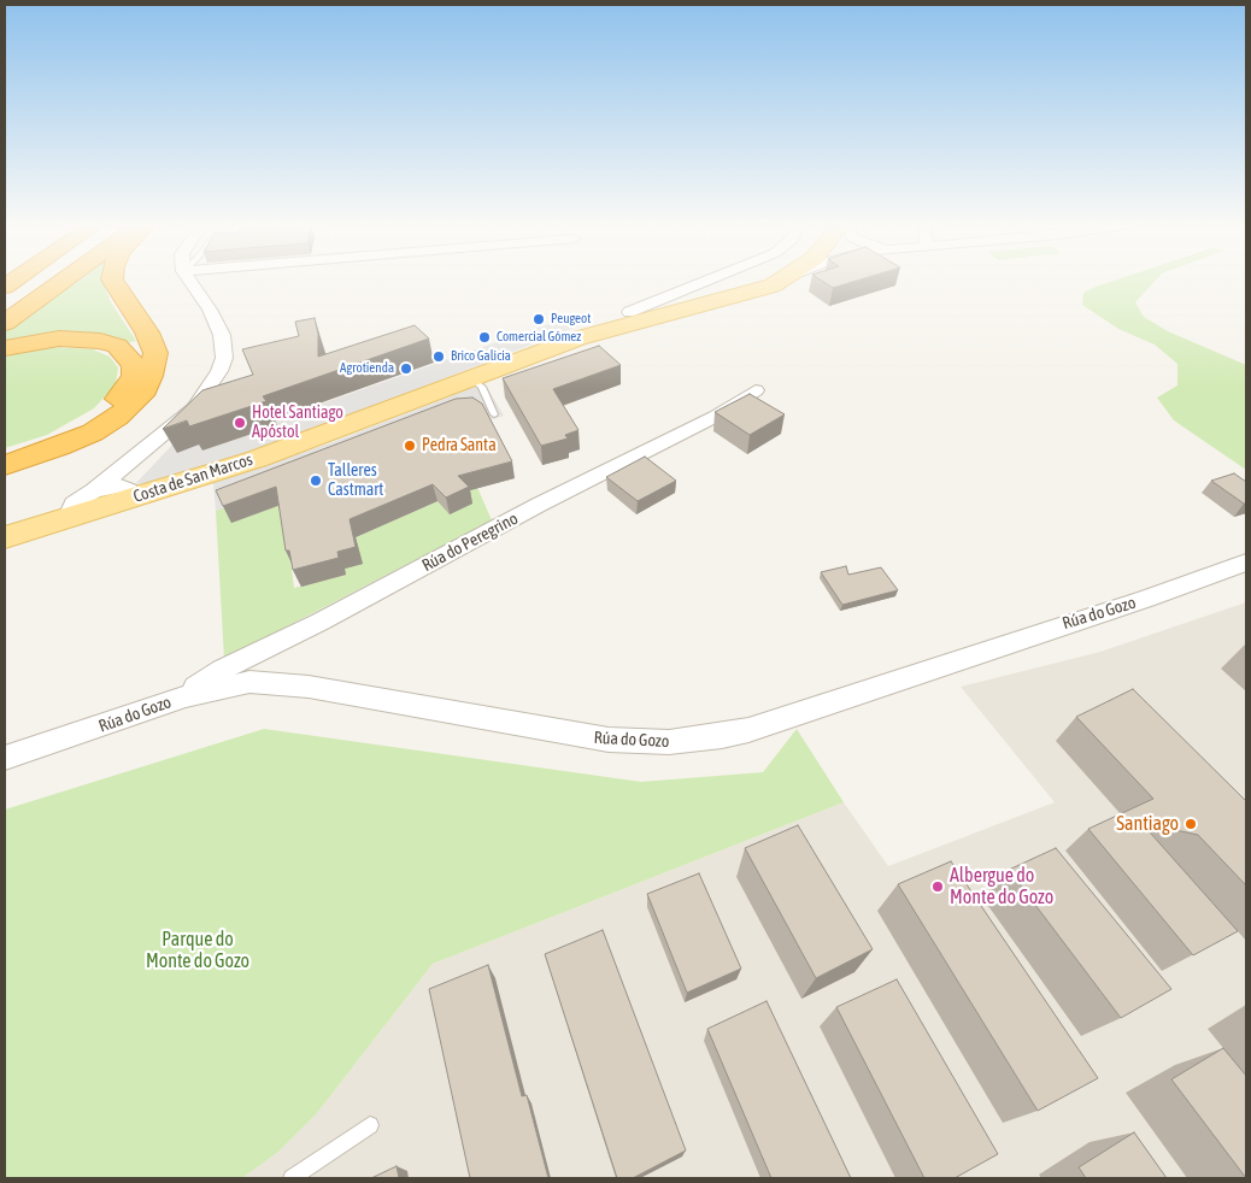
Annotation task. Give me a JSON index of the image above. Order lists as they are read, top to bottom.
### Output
{
  "streets": {
    "main road": ["Costa de San Marcos"],
    "street": ["Rúa do Peregrino", "Rúa do Gozo"]
  },
  "crossings": [
    ["Rúa do Peregrino", "Rúa do Gozo"]
  ],
  "parks": ["Parque do Monte do Gozo"],
  "places": [
    "Peugeot",
    "Comercial Gómez",
    "Brico Galicia",
    "Agrotienda",
    "Hotel Santiago Apóstol",
    "Pedra Santa",
    "Talleres Castmart",
    "Santiago",
    "Albergue do Monte do Gozo"
  ]
}
